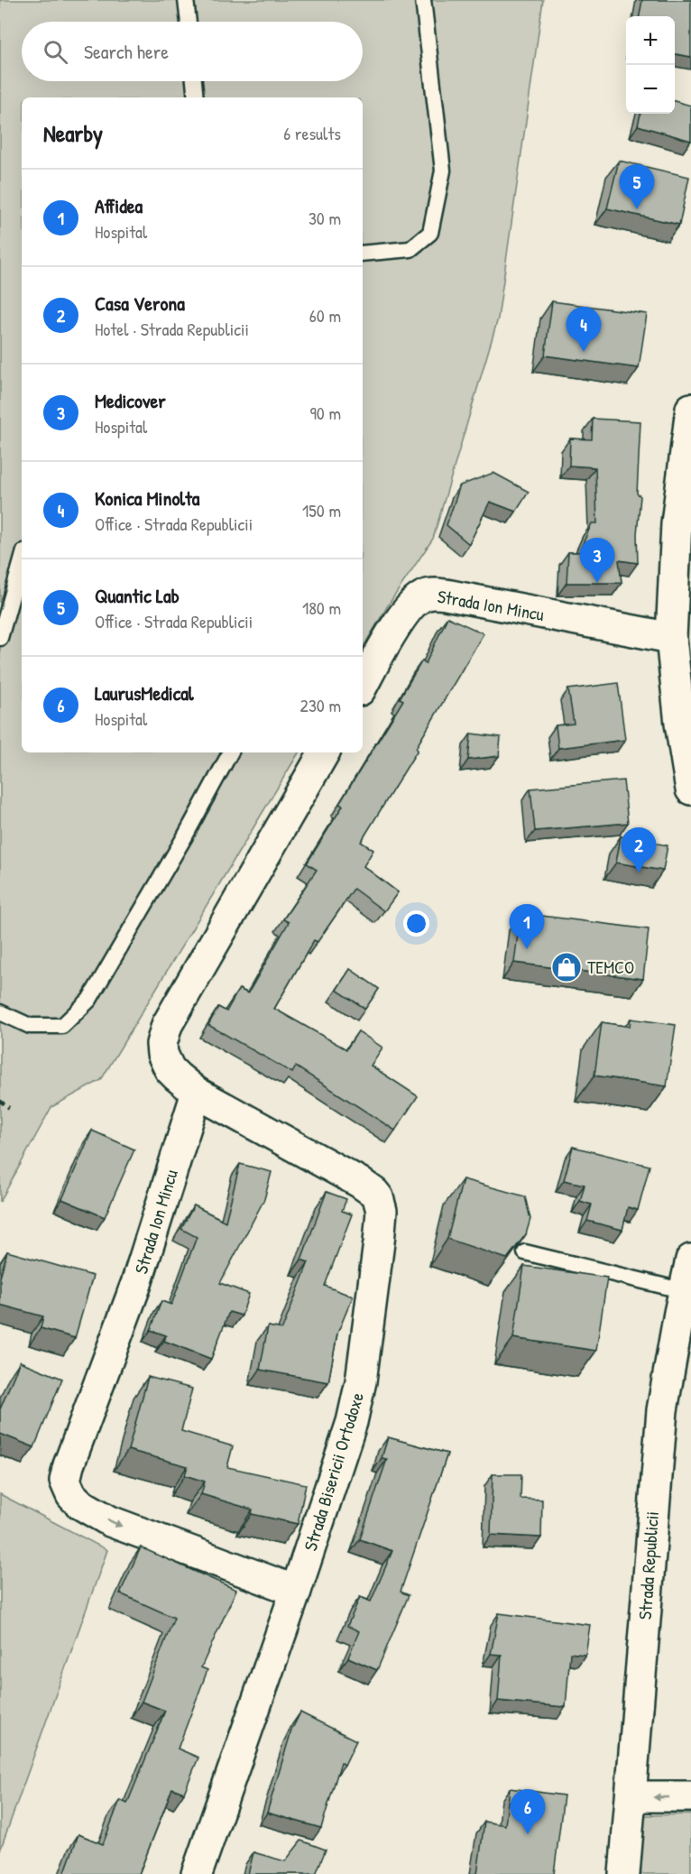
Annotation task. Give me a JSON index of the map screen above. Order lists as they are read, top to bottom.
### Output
{
  "streets": {
    "street": ["Strada Ion Mincu", "Strada Bisericii Ortodoxe", "Strada Republicii"]
  },
  "crossings": [
    ["Strada Ion Mincu", "Strada Bisericii Ortodoxe"]
  ],
  "places": {
    "shop": ["TEMCO"]
  },
  "page": {
    "map_buttons": ["+", "−"],
    "search": "Search here",
    "heading": ["Nearby", "6 results"],
    "pins": [
      "5",
      "4",
      "3",
      "2",
      "1",
      "6"
    ],
    "list": [
      {
        "mark": "1",
        "name": "Affidea",
        "note": "Hospital",
        "value": "30 m"
      },
      {
        "mark": "2",
        "name": "Casa Verona",
        "note": "Hotel · Strada Republicii",
        "value": "60 m"
      },
      {
        "mark": "3",
        "name": "Medicover",
        "note": "Hospital",
        "value": "90 m"
      },
      {
        "mark": "4",
        "name": "Konica Minolta",
        "note": "Office · Strada Republicii",
        "value": "150 m"
      },
      {
        "mark": "5",
        "name": "Quantic Lab",
        "note": "Office · Strada Republicii",
        "value": "180 m"
      },
      {
        "mark": "6",
        "name": "LaurusMedical",
        "note": "Hospital",
        "value": "230 m"
      }
    ]
  }
}
